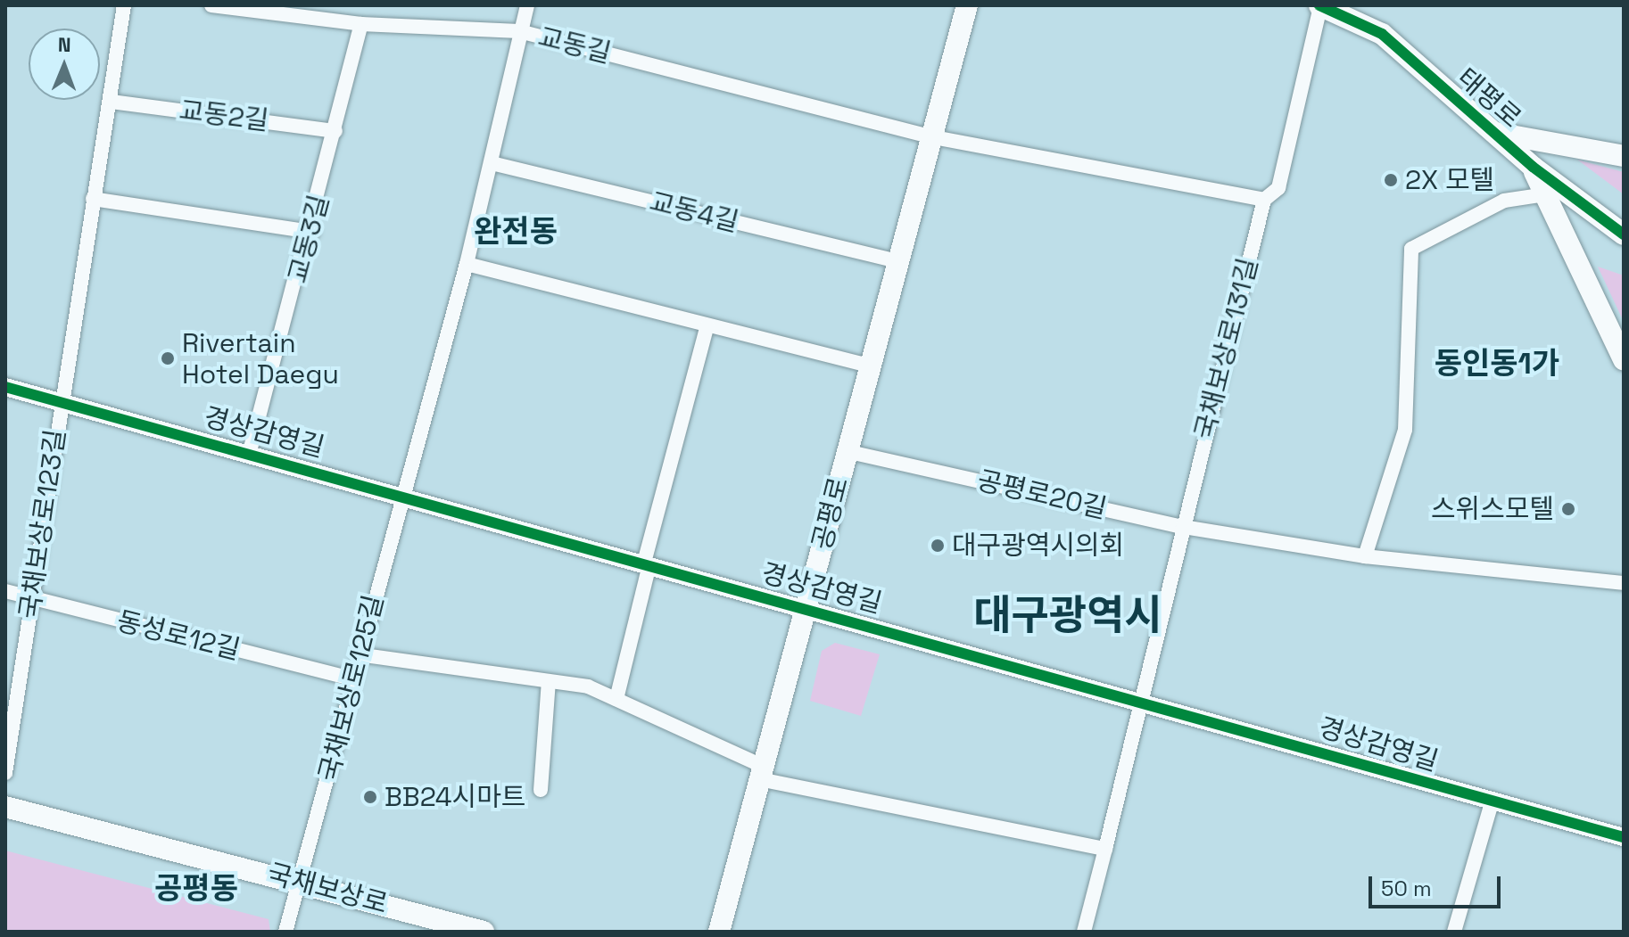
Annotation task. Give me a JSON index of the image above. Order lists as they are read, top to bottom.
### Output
{
  "streets": {
    "main road": ["태평로", "공평로", "국채보상로"],
    "street": [
      "교동길",
      "교동2길",
      "교동4길",
      "교동3길",
      "국채보상로131길",
      "경상감영길",
      "공평로20길",
      "국채보상로123길",
      "동성로12길",
      "국채보상로125길"
    ]
  },
  "crossings": [
    ["교동길", "교동3길"],
    ["교동길", "공평로"],
    ["태평로", "국채보상로131길"],
    ["교동2길", "교동3길"],
    ["교동4길", "공평로"],
    ["교동3길", "경상감영길"],
    ["국채보상로131길", "경상감영길"],
    ["국채보상로131길", "공평로20길"],
    ["경상감영길", "공평로"],
    ["경상감영길", "국채보상로123길"],
    ["경상감영길", "국채보상로125길"],
    ["공평로20길", "공평로"],
    ["국채보상로123길", "동성로12길"],
    ["동성로12길", "국채보상로125길"],
    ["국채보상로125길", "국채보상로"]
  ],
  "districts": [
    "완전동",
    "동인동1가",
    "대구광역시",
    "공평동"
  ],
  "places": [
    "2X 모텔",
    "Rivertain Hotel Daegu",
    "스위스모텔",
    "대구광역시의회",
    "BB24시마트"
  ],
  "scale_bar": "50 m",
  "north": "top"
}
